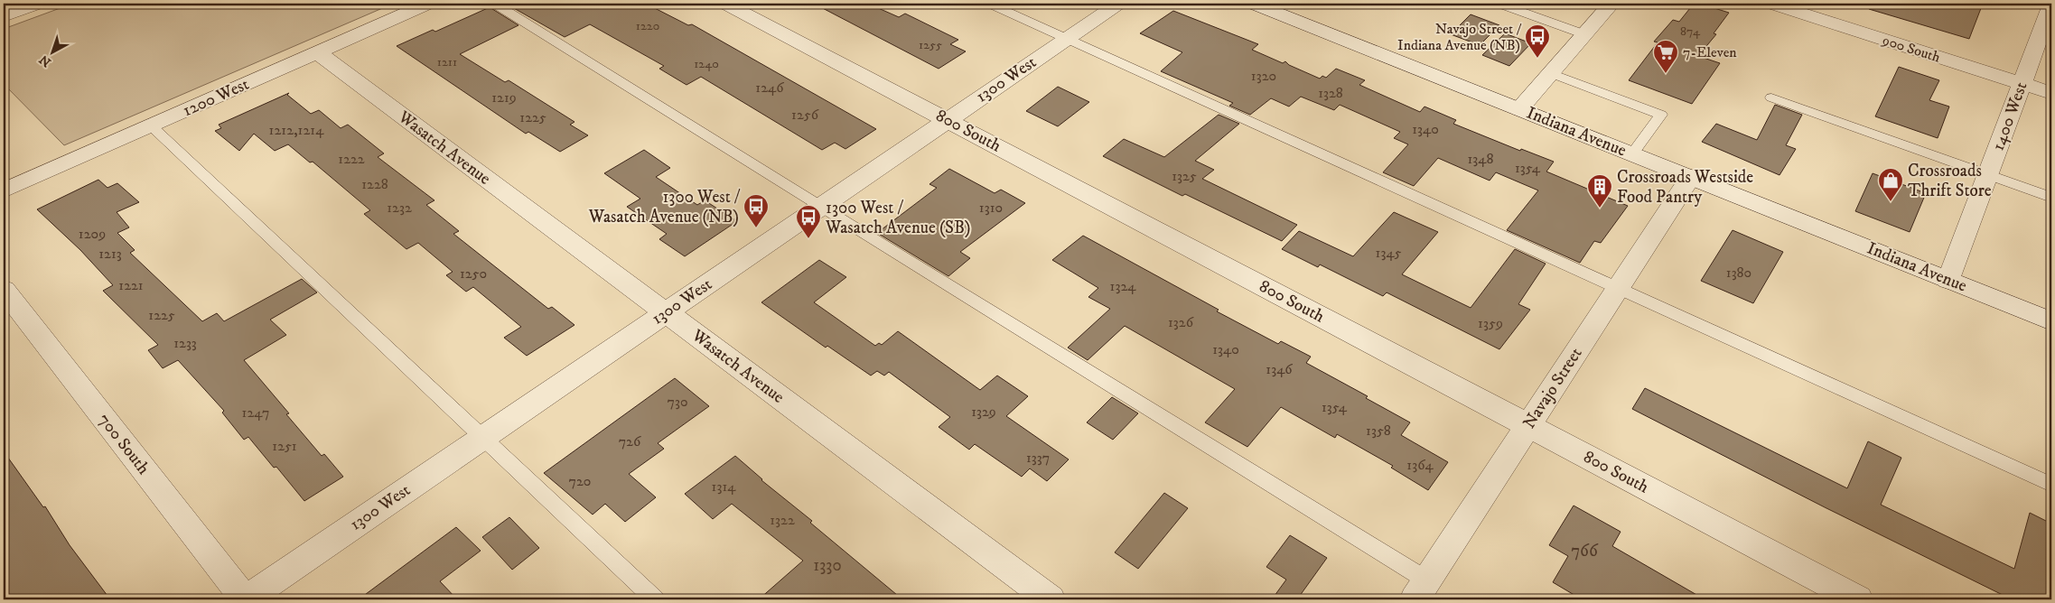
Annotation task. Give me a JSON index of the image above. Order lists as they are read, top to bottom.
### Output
{
  "streets": {
    "street": [
      "900 South",
      "1300 West",
      "1200 West",
      "1400 West",
      "800 South",
      "Indiana Avenue",
      "Wasatch Avenue",
      "Navajo Street",
      "700 South"
    ]
  },
  "crossings": [
    ["900 South", "1400 West"],
    ["1300 West", "800 South"],
    ["1300 West", "Wasatch Avenue"],
    ["1300 West", "700 South"],
    ["1200 West", "Wasatch Avenue"],
    ["1400 West", "Indiana Avenue"],
    ["800 South", "Navajo Street"],
    ["Indiana Avenue", "Navajo Street"]
  ],
  "places": {
    "bus stop": ["Navajo Street / Indiana Avenue (NB)", "1300 West / Wasatch Avenue (NB)", "1300 West / Wasatch Avenue (SB)"],
    "supermarket": ["7-Eleven"],
    "shop": ["Crossroads Thrift Store"],
    "building": ["Crossroads Westside Food Pantry"]
  },
  "house_numbers": [
    "1220",
    "874",
    "1255",
    "1211",
    "1240",
    "1320",
    "1246",
    "1328",
    "1219",
    "1256",
    "1225",
    "1340",
    "1212,1214",
    "1222",
    "1348",
    "1354",
    "1325",
    "1228",
    "1232",
    "1310",
    "1209",
    "1345",
    "1213",
    "1380",
    "1250",
    "1221",
    "1324",
    "1225",
    "1326",
    "1359",
    "1233",
    "1340",
    "1346",
    "730",
    "1354",
    "1329",
    "1247",
    "1358",
    "726",
    "1251",
    "1337",
    "1364",
    "720",
    "1314",
    "1322",
    "766",
    "1330"
  ],
  "north": "bottom left"
}
